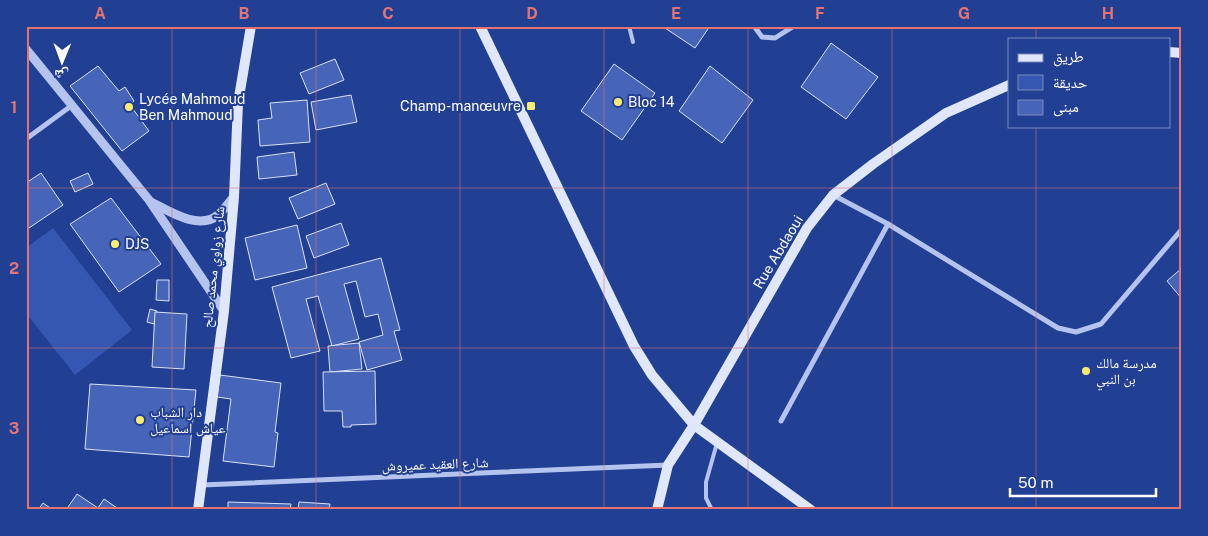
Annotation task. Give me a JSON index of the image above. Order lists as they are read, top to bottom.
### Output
{
  "streets": {
    "main road": ["Rue Abdaoui", "شارع زواوي محمد صالح"],
    "street": ["شارع العقيد عميروش"]
  },
  "crossings": [
    ["Rue Abdaoui", "شارع العقيد عميروش"],
    ["شارع زواوي محمد صالح", "شارع العقيد عميروش"]
  ],
  "places": {
    "other": [
      "Bloc 14",
      "Lycée Mahmoud Ben Mahmoud",
      "DJS",
      "مدرسة مالك بن النبي",
      "دار الشباب عياش اسماعيل"
    ],
    "transit": ["Champ-manœuvre"]
  },
  "legend": ["طريق", "حديقة", "مبنى"],
  "scale_bar": "50 m",
  "north": "bottom",
  "grid": {
    "columns": [
      "A",
      "B",
      "C",
      "D",
      "E",
      "F",
      "G",
      "H"
    ],
    "rows": ["1", "2", "3"]
  }
}
